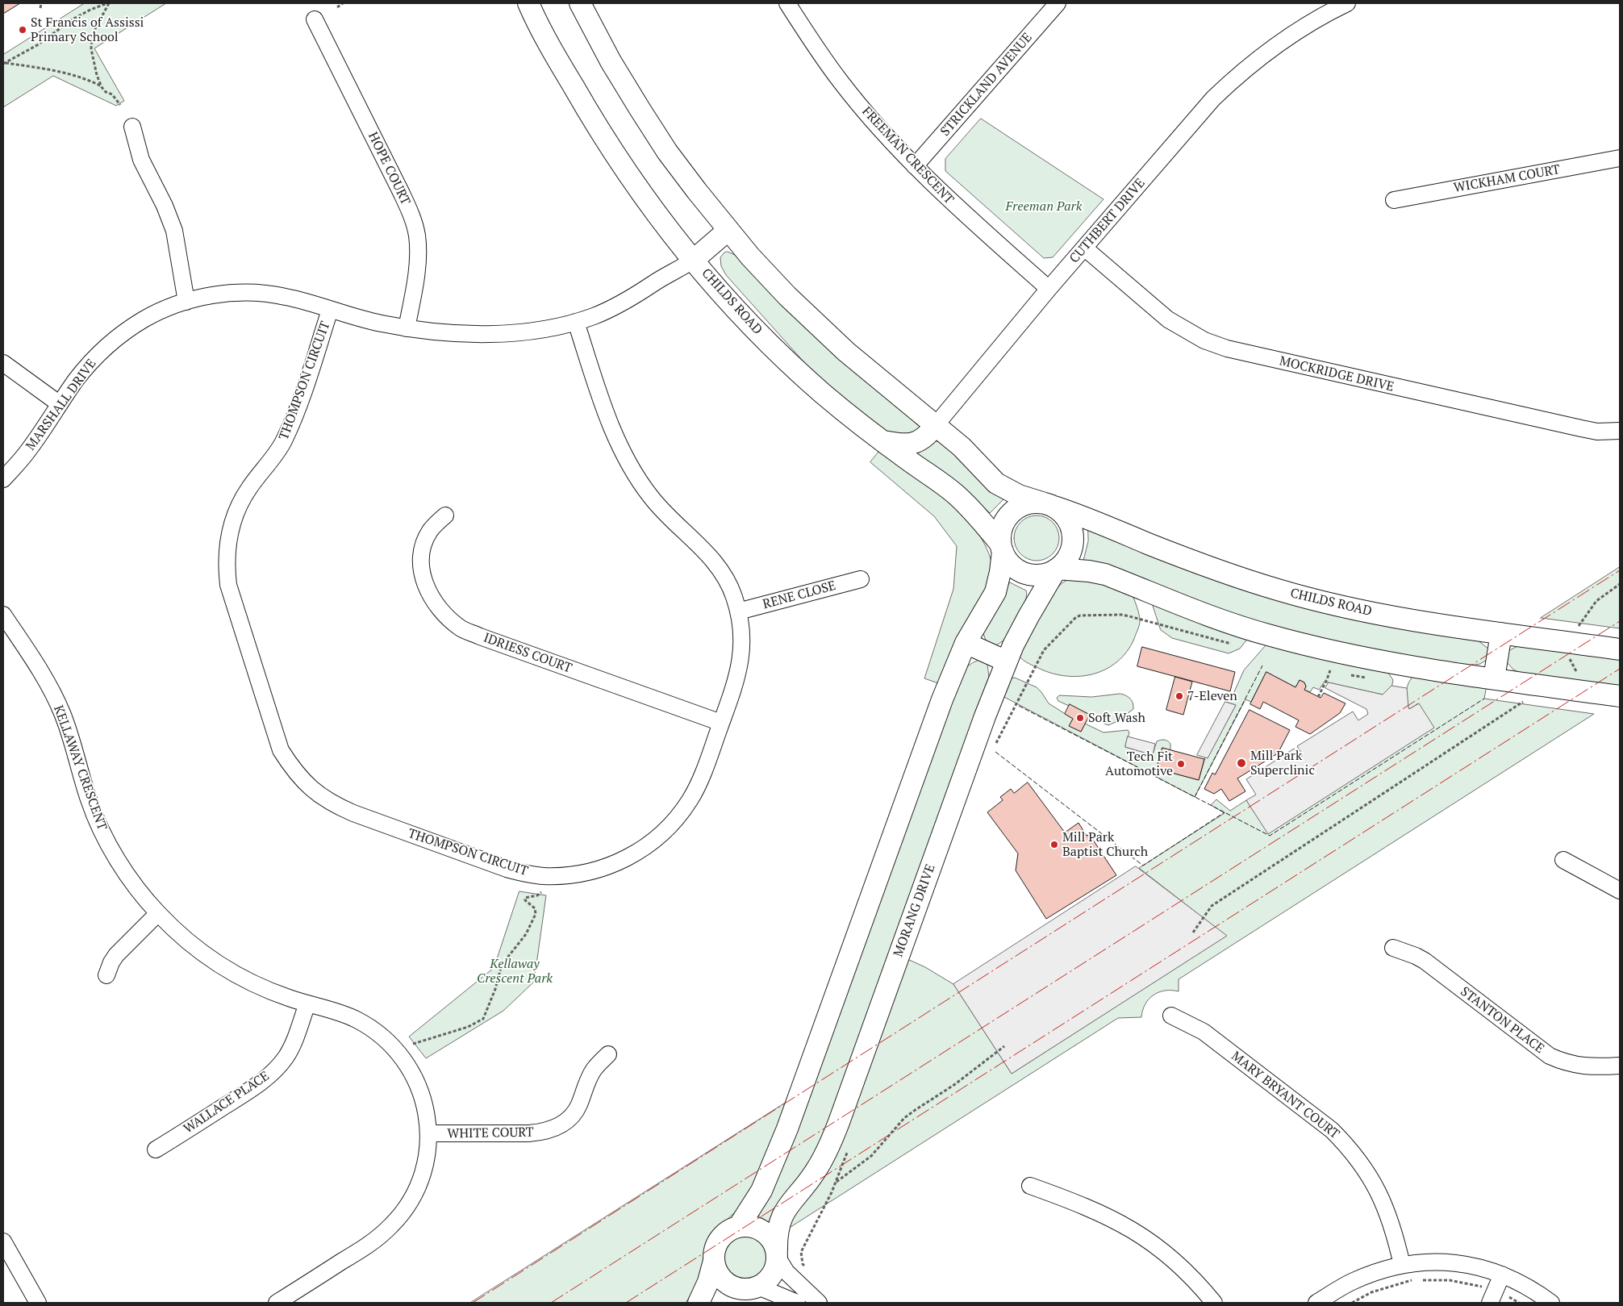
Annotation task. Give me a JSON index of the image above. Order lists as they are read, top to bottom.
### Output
{
  "streets": {
    "main road": ["CUTHBERT DRIVE", "CHILDS ROAD", "MORANG DRIVE"],
    "street": [
      "STRICKLAND AVENUE",
      "FREEMAN CRESCENT",
      "HOPE COURT",
      "WICKHAM COURT",
      "MOCKRIDGE DRIVE",
      "THOMPSON CIRCUIT",
      "MARSHALL DRIVE",
      "RENE CLOSE",
      "IDRIESS COURT",
      "KELLAWAY CRESCENT",
      "STANTON PLACE",
      "MARY BRYANT COURT",
      "WALLACE PLACE",
      "WHITE COURT"
    ]
  },
  "crossings": [
    ["STRICKLAND AVENUE", "FREEMAN CRESCENT"],
    ["FREEMAN CRESCENT", "CUTHBERT DRIVE"],
    ["HOPE COURT", "MARSHALL DRIVE"],
    ["CUTHBERT DRIVE", "CHILDS ROAD"],
    ["CUTHBERT DRIVE", "MOCKRIDGE DRIVE"],
    ["CHILDS ROAD", "MARSHALL DRIVE"],
    ["CHILDS ROAD", "MORANG DRIVE"],
    ["THOMPSON CIRCUIT", "MARSHALL DRIVE"],
    ["THOMPSON CIRCUIT", "RENE CLOSE"],
    ["THOMPSON CIRCUIT", "IDRIESS COURT"],
    ["KELLAWAY CRESCENT", "WALLACE PLACE"],
    ["KELLAWAY CRESCENT", "WHITE COURT"]
  ],
  "parks": ["Freeman Park", "Kellaway Crescent Park"],
  "places": [
    "St Francis of Assissi Primary School",
    "7-Eleven",
    "Soft Wash",
    "Mill Park Superclinic",
    "Tech Fit Automotive",
    "Mill Park Baptist Church"
  ]
}
